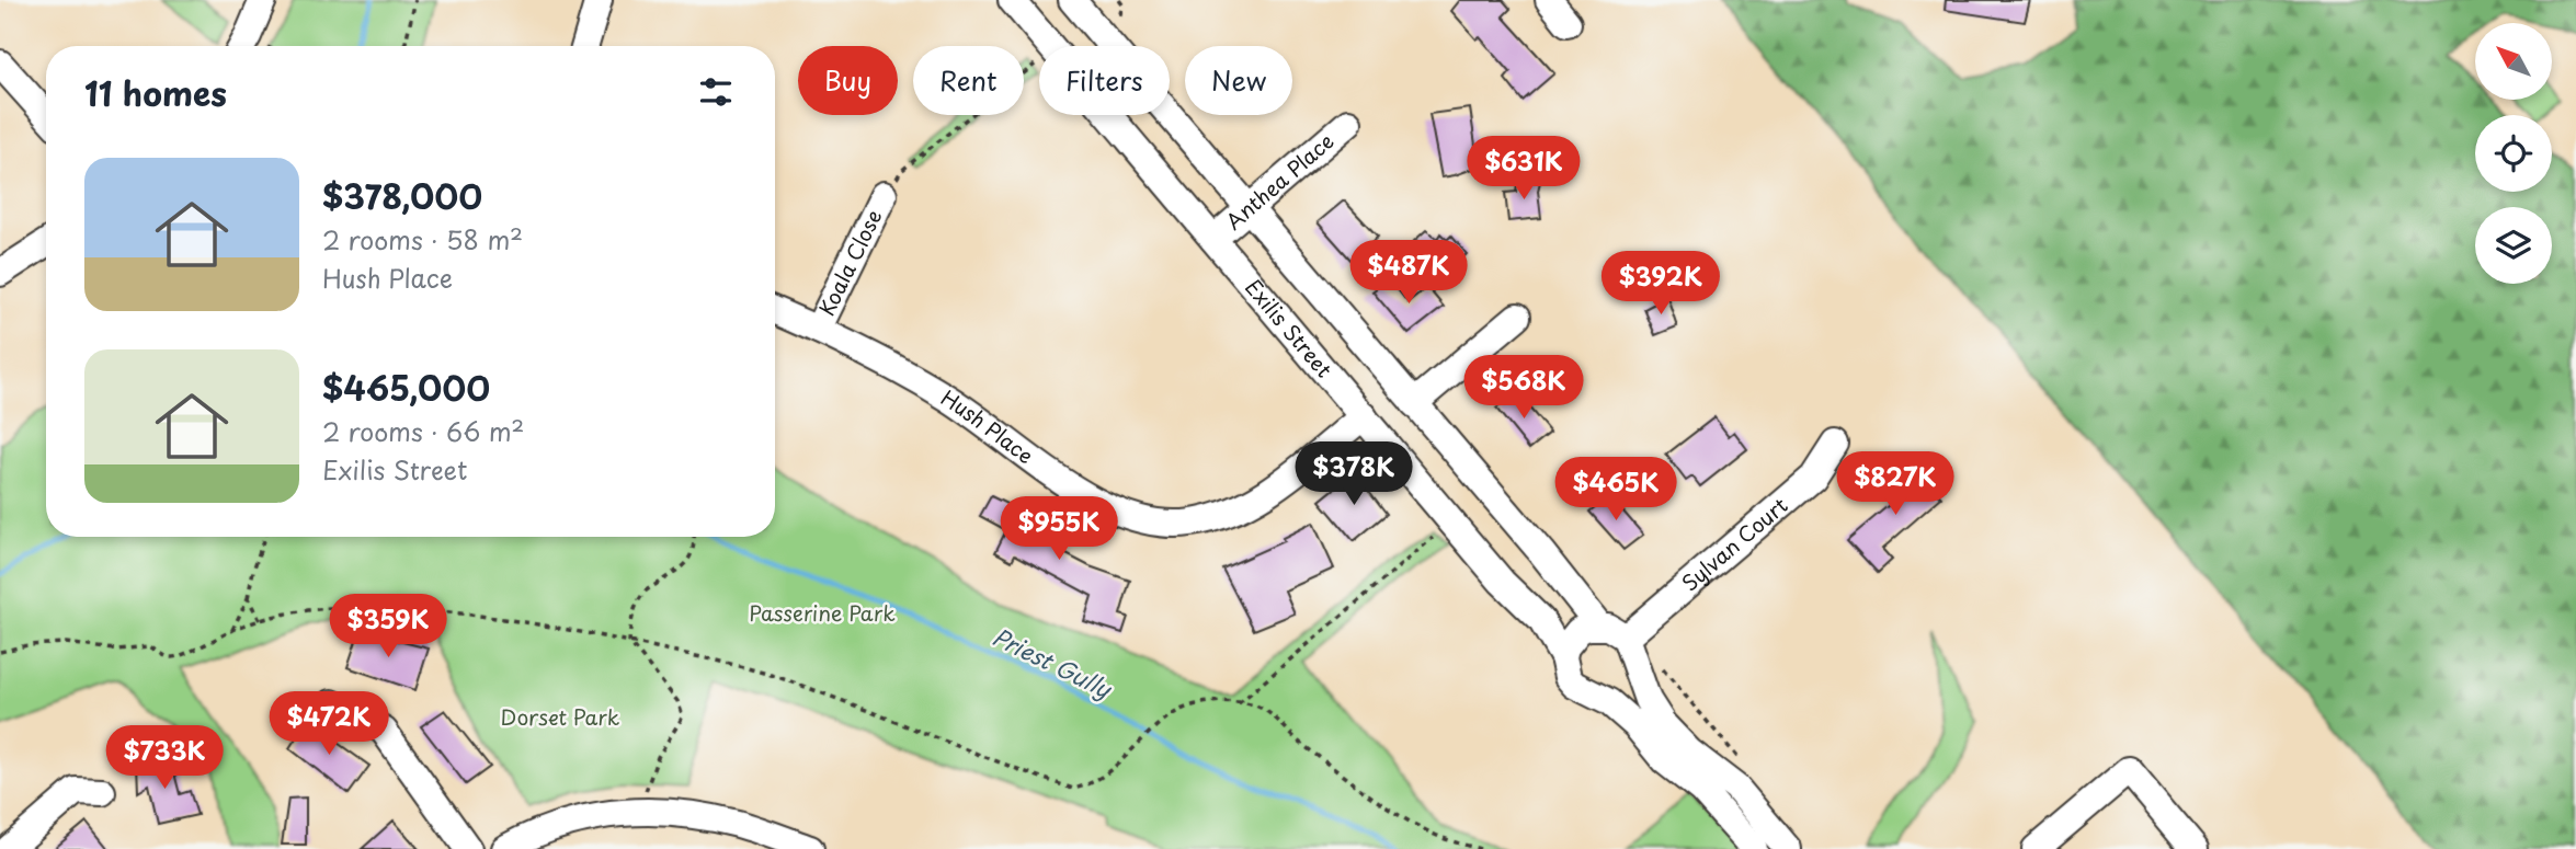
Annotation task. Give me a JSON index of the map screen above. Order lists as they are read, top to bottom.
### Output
{
  "streets": {
    "street": [
      "Anthea Place",
      "Koala Close",
      "Exilis Street",
      "Hush Place",
      "Sylvan Court"
    ]
  },
  "crossings": [
    ["Anthea Place", "Exilis Street"],
    ["Koala Close", "Hush Place"],
    ["Exilis Street", "Hush Place"],
    ["Exilis Street", "Sylvan Court"]
  ],
  "water": ["Priest Gully"],
  "parks": ["Passerine Park", "Dorset Park"],
  "north": "top left",
  "page": {
    "chip": [
      "Buy",
      "Rent",
      "Filters",
      "New"
    ],
    "heading": "11 homes",
    "price": [
      "$631K",
      "$487K",
      "$392K",
      "$568K",
      "$378K",
      "$827K",
      "$465K",
      "$955K",
      "$359K",
      "$472K",
      "$733K"
    ],
    "list": [
      {
        "name": "$378,000",
        "note": "2 rooms · 58 m² · Hush Place"
      },
      {
        "name": "$465,000",
        "note": "2 rooms · 66 m² · Exilis Street"
      }
    ]
  }
}
